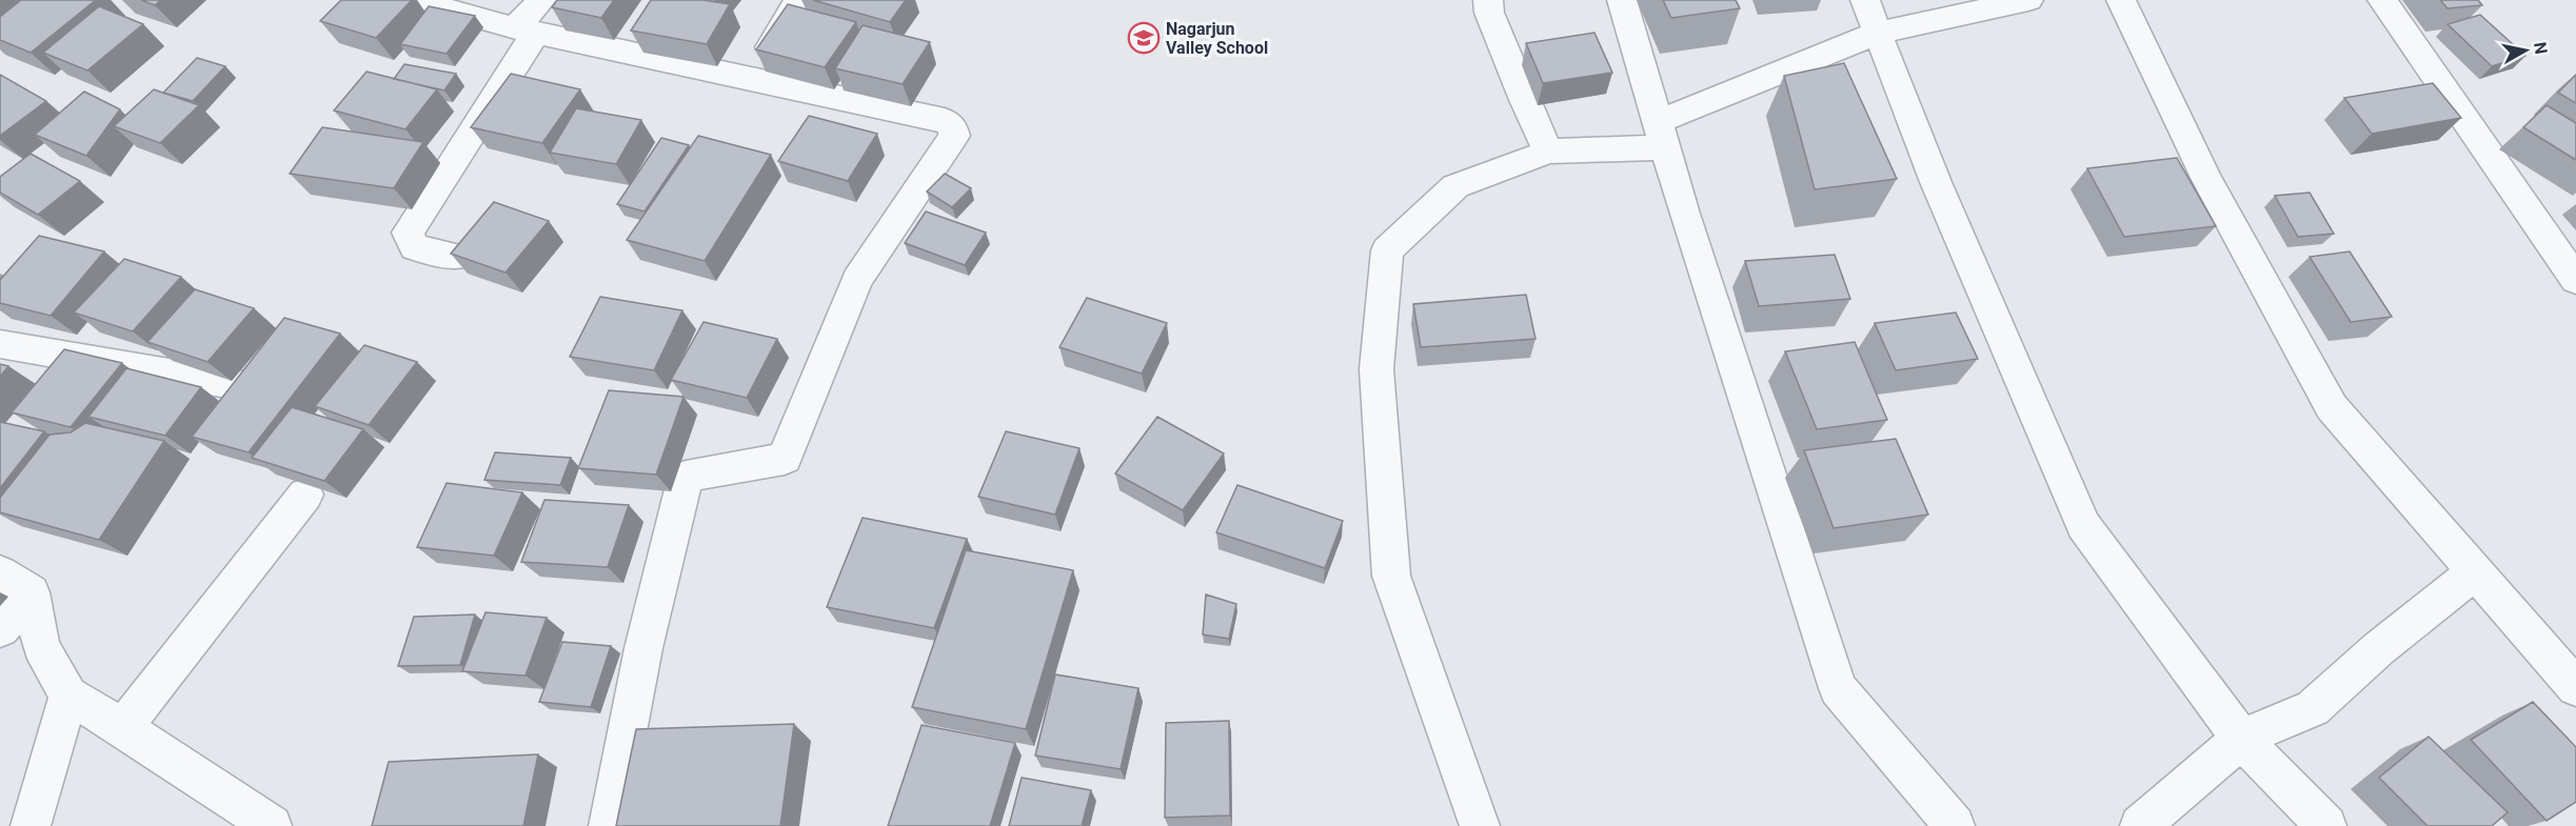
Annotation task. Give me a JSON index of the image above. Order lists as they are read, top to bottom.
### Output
{
  "places": {
    "school or university": ["Nagarjun Valley School"]
  },
  "north": "right"
}
